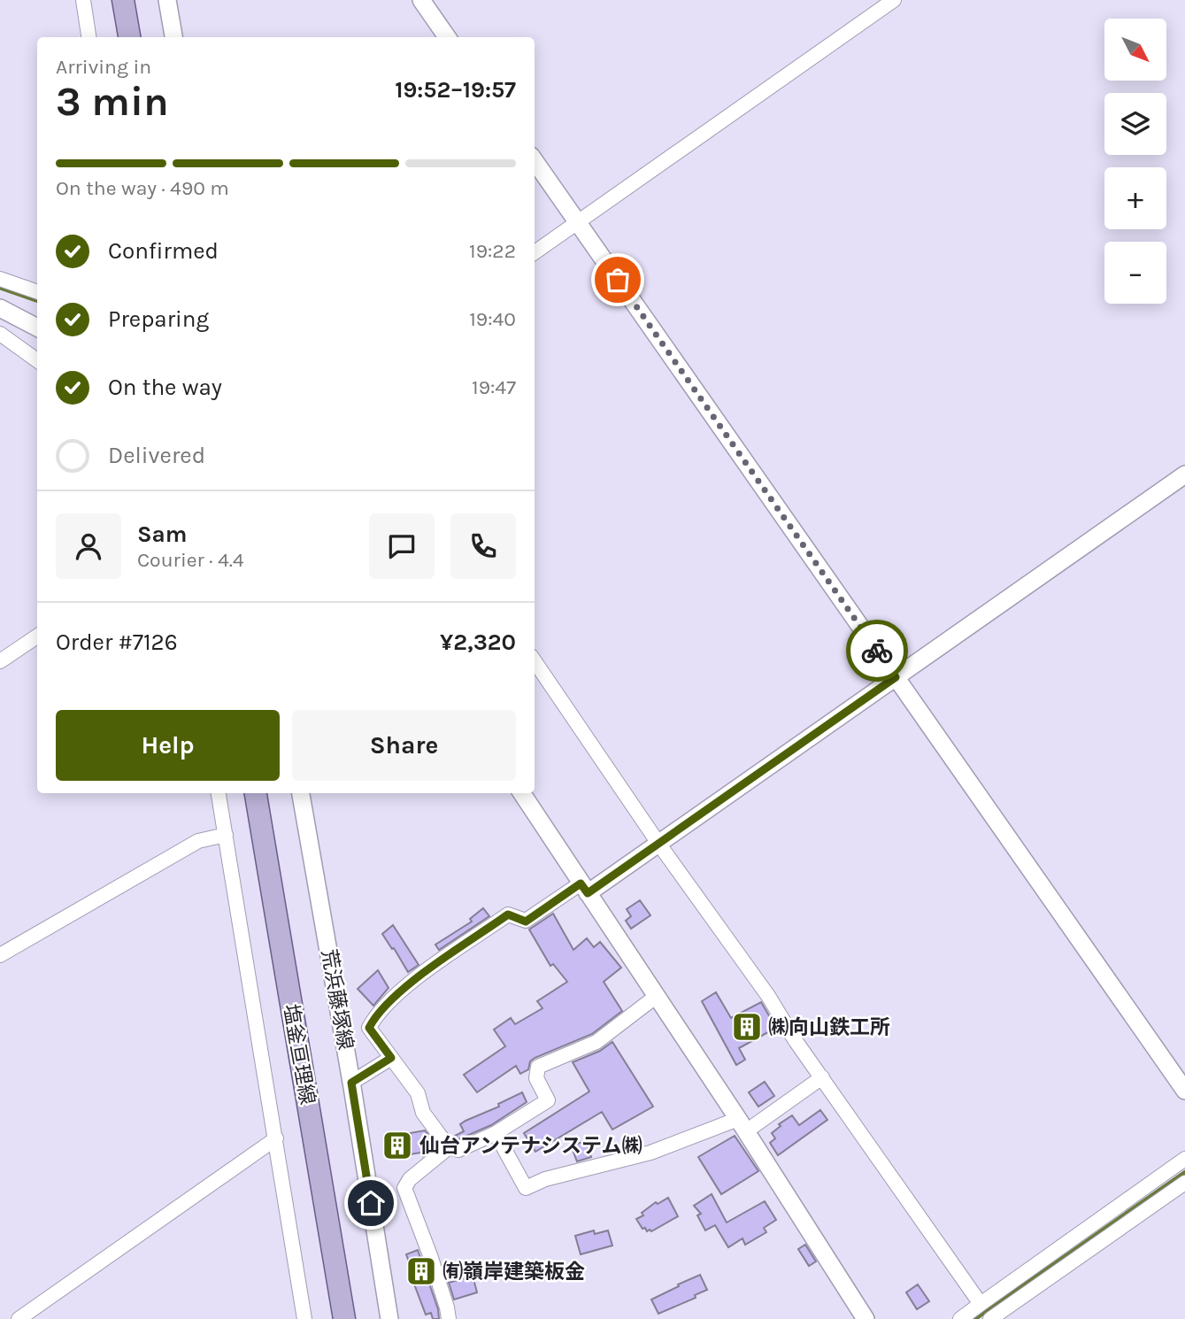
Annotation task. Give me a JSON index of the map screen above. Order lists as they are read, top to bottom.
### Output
{
  "streets": {
    "main road": ["塩釜亘理線"],
    "street": ["荒浜藤塚線"]
  },
  "places": {
    "building": ["㈱向山鉄工所", "仙台アンテナシステム㈱", "㈲嶺岸建築板金"]
  },
  "north": "bottom right",
  "page": {
    "map_buttons": ["+", "−"],
    "heading": ["3 min", "Arriving in", "19:52–19:57"],
    "panel": [
      "Sam",
      "Courier · 4.4",
      "Order #7126",
      "¥2,320"
    ],
    "bar": "On the way · 490 m",
    "list": [
      ["Confirmed", "19:22"],
      ["Preparing", "19:40"],
      ["On the way", "19:47"],
      "Delivered"
    ],
    "buttons": ["Help", "Share"]
  }
}
